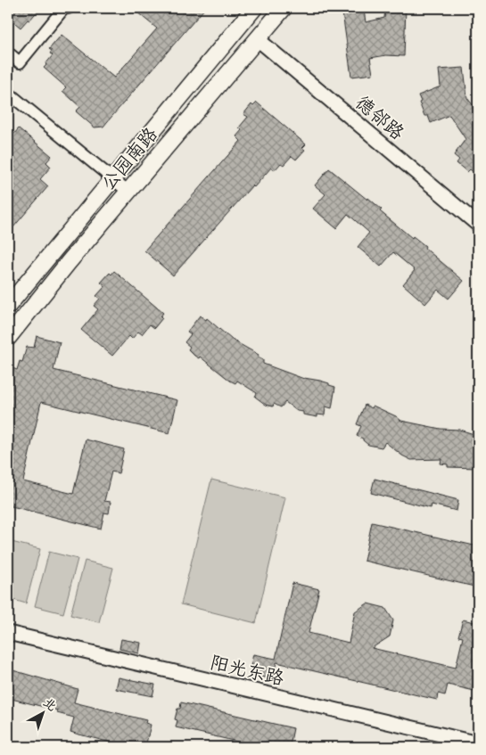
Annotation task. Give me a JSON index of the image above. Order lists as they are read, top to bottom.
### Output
{
  "streets": {
    "main road": ["公园南路"],
    "street": ["德邻路", "阳光东路"]
  },
  "crossings": [
    ["德邻路", "公园南路"]
  ],
  "north": "top right"
}
